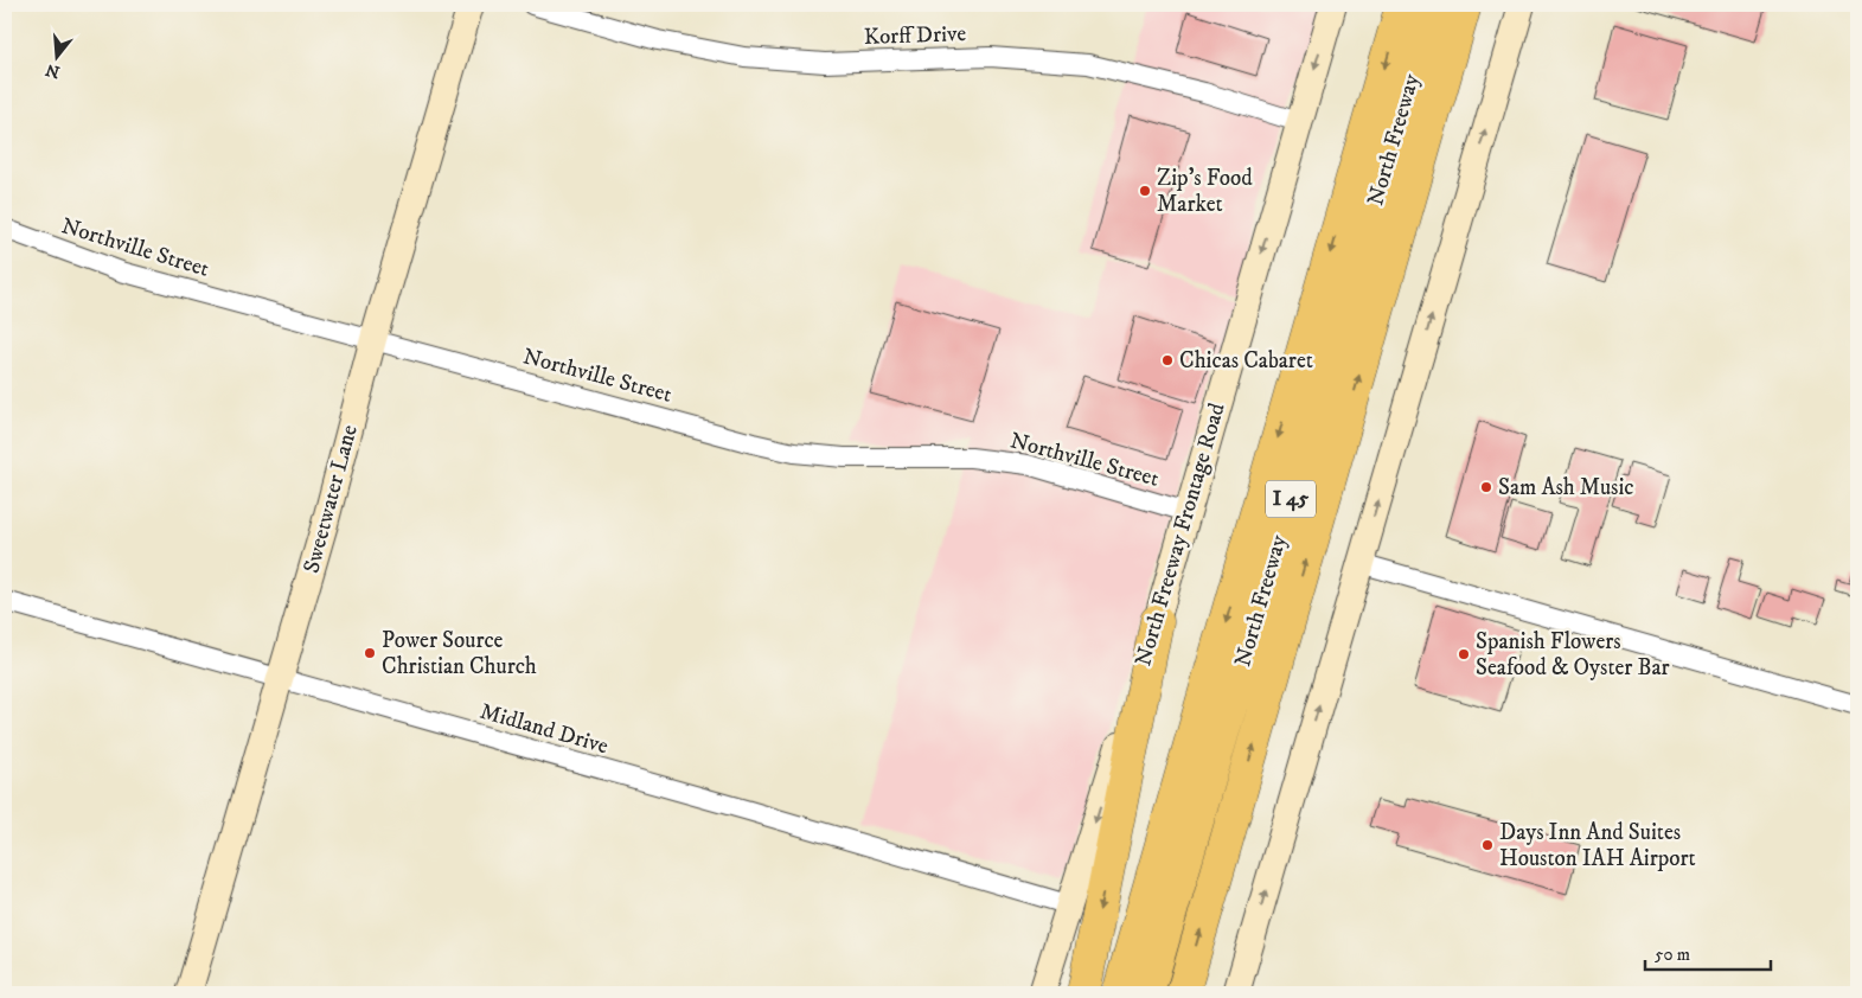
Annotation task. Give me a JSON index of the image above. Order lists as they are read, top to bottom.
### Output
{
  "streets": {
    "highway": ["North Freeway", "I 45"],
    "main road": ["Sweetwater Lane", "North Freeway Frontage Road"],
    "street": ["Korff Drive", "Northville Street", "Midland Drive"]
  },
  "crossings": [
    ["Korff Drive", "North Freeway Frontage Road"],
    ["Northville Street", "Sweetwater Lane"],
    ["Northville Street", "North Freeway Frontage Road"],
    ["Sweetwater Lane", "Midland Drive"],
    ["North Freeway Frontage Road", "Midland Drive"]
  ],
  "places": [
    "Zip's Food Market",
    "Chicas Cabaret",
    "Sam Ash Music",
    "Power Source Christian Church",
    "Spanish Flowers Seafood & Oyster Bar",
    "Days Inn And Suites Houston IAH Airport"
  ],
  "scale_bar": "50 m",
  "north": "bottom"
}
